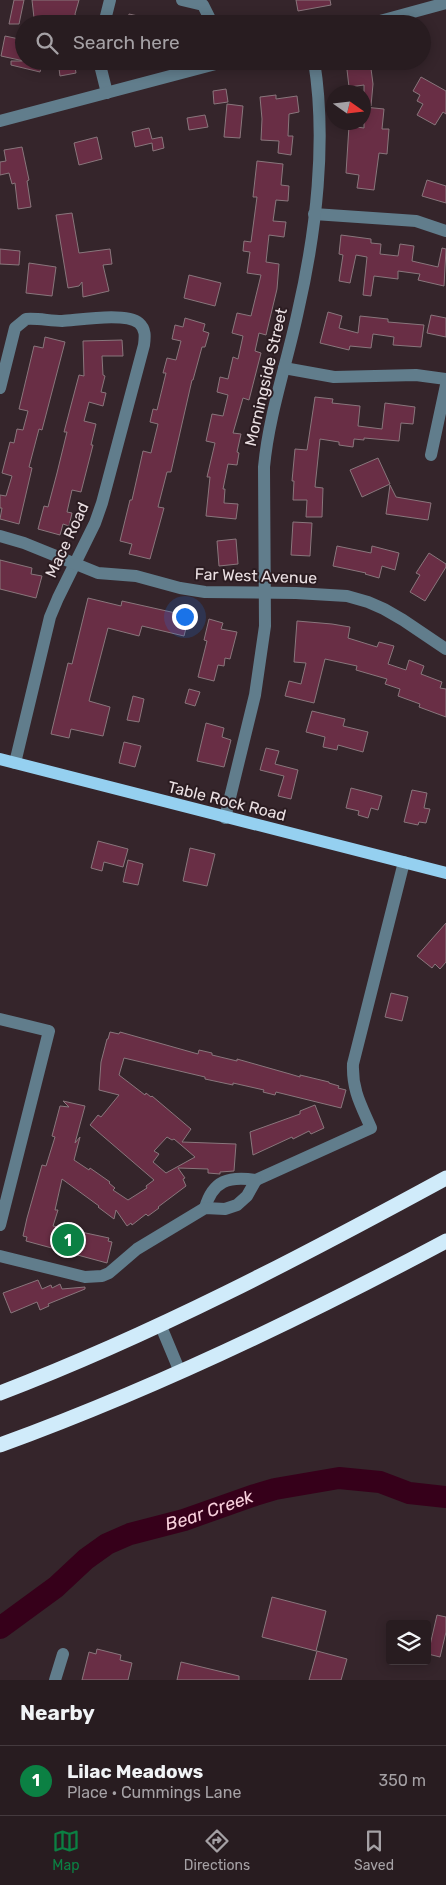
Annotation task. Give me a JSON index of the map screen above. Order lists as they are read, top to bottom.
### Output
{
  "streets": {
    "main road": ["Table Rock Road"],
    "street": ["Morningside Street", "Mace Road", "Far West Avenue"]
  },
  "crossings": [
    ["Morningside Street", "Far West Avenue"],
    ["Morningside Street", "Table Rock Road"],
    ["Mace Road", "Far West Avenue"],
    ["Mace Road", "Table Rock Road"]
  ],
  "water": ["Bear Creek"],
  "north": "right",
  "page": {
    "search": "Search here",
    "pins": "1",
    "heading": "Nearby",
    "list": [
      {
        "mark": "1",
        "name": "Lilac Meadows",
        "note": "Place · Cummings Lane",
        "value": "350 m"
      }
    ],
    "nav": ["Map", "Directions", "Saved"]
  }
}
